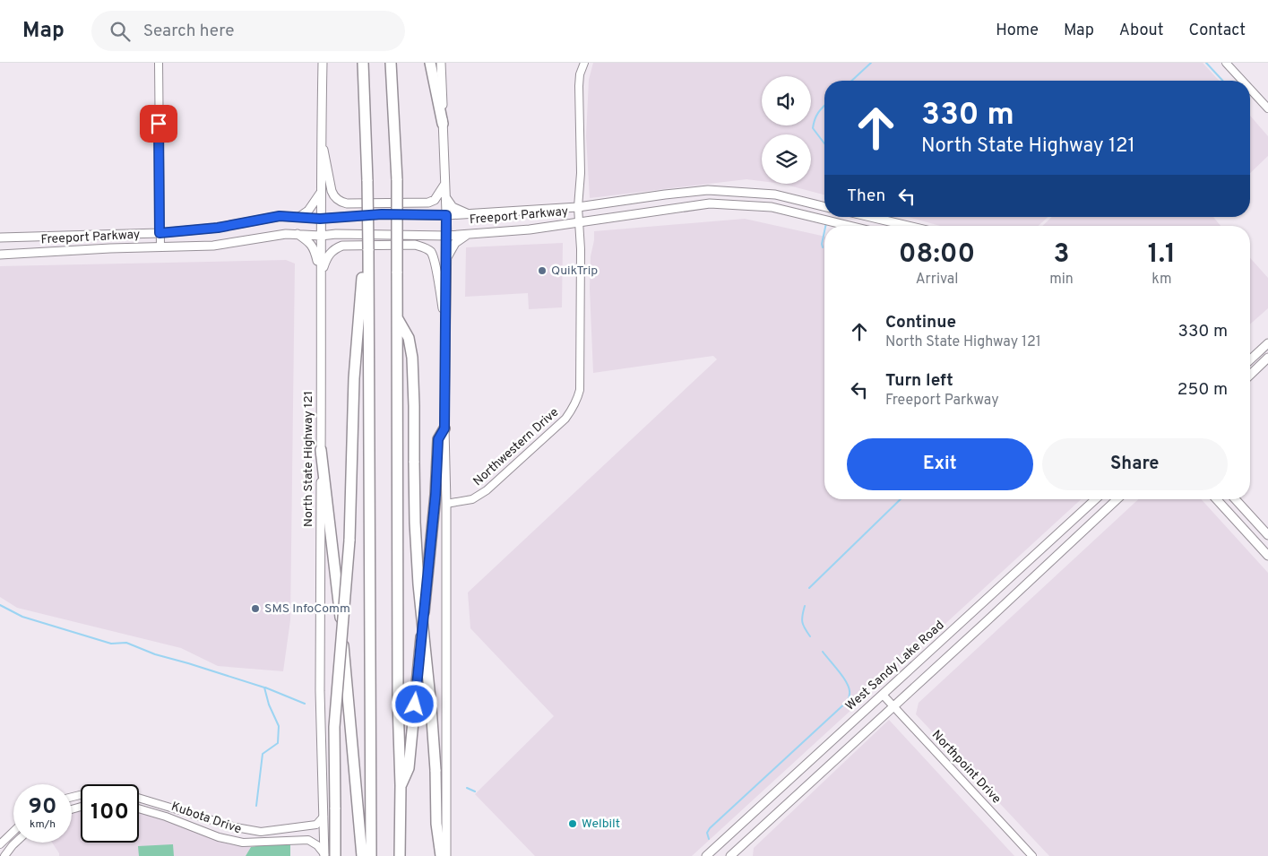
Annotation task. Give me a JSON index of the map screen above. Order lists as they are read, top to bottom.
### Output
{
  "streets": {
    "main road": ["Freeport Parkway", "North State Highway 121", "West Sandy Lake Road"],
    "street": ["Northwestern Drive", "Northpoint Drive", "Kubota Drive"]
  },
  "crossings": [
    ["Freeport Parkway", "Northwestern Drive"],
    ["Freeport Parkway", "North State Highway 121"],
    ["North State Highway 121", "Kubota Drive"],
    ["West Sandy Lake Road", "Northpoint Drive"]
  ],
  "places": ["QuikTrip", "SMS InfoComm", "Welbilt"],
  "page": {
    "header": "Map",
    "search": "Search here",
    "nav": [
      "Home",
      "Map",
      "About",
      "Contact"
    ],
    "turn": ["330 m", "North State Highway 121"],
    "then": "Then",
    "eta": [
      "08:00",
      "Arrival",
      "3",
      "min",
      "1.1",
      "km"
    ],
    "list": [
      {
        "name": "Continue",
        "note": "North State Highway 121",
        "value": "330 m"
      },
      {
        "name": "Turn left",
        "note": "Freeport Parkway",
        "value": "250 m"
      }
    ],
    "buttons": ["Exit", "Share"],
    "speed": "90 km/h",
    "limit": "100"
  }
}
